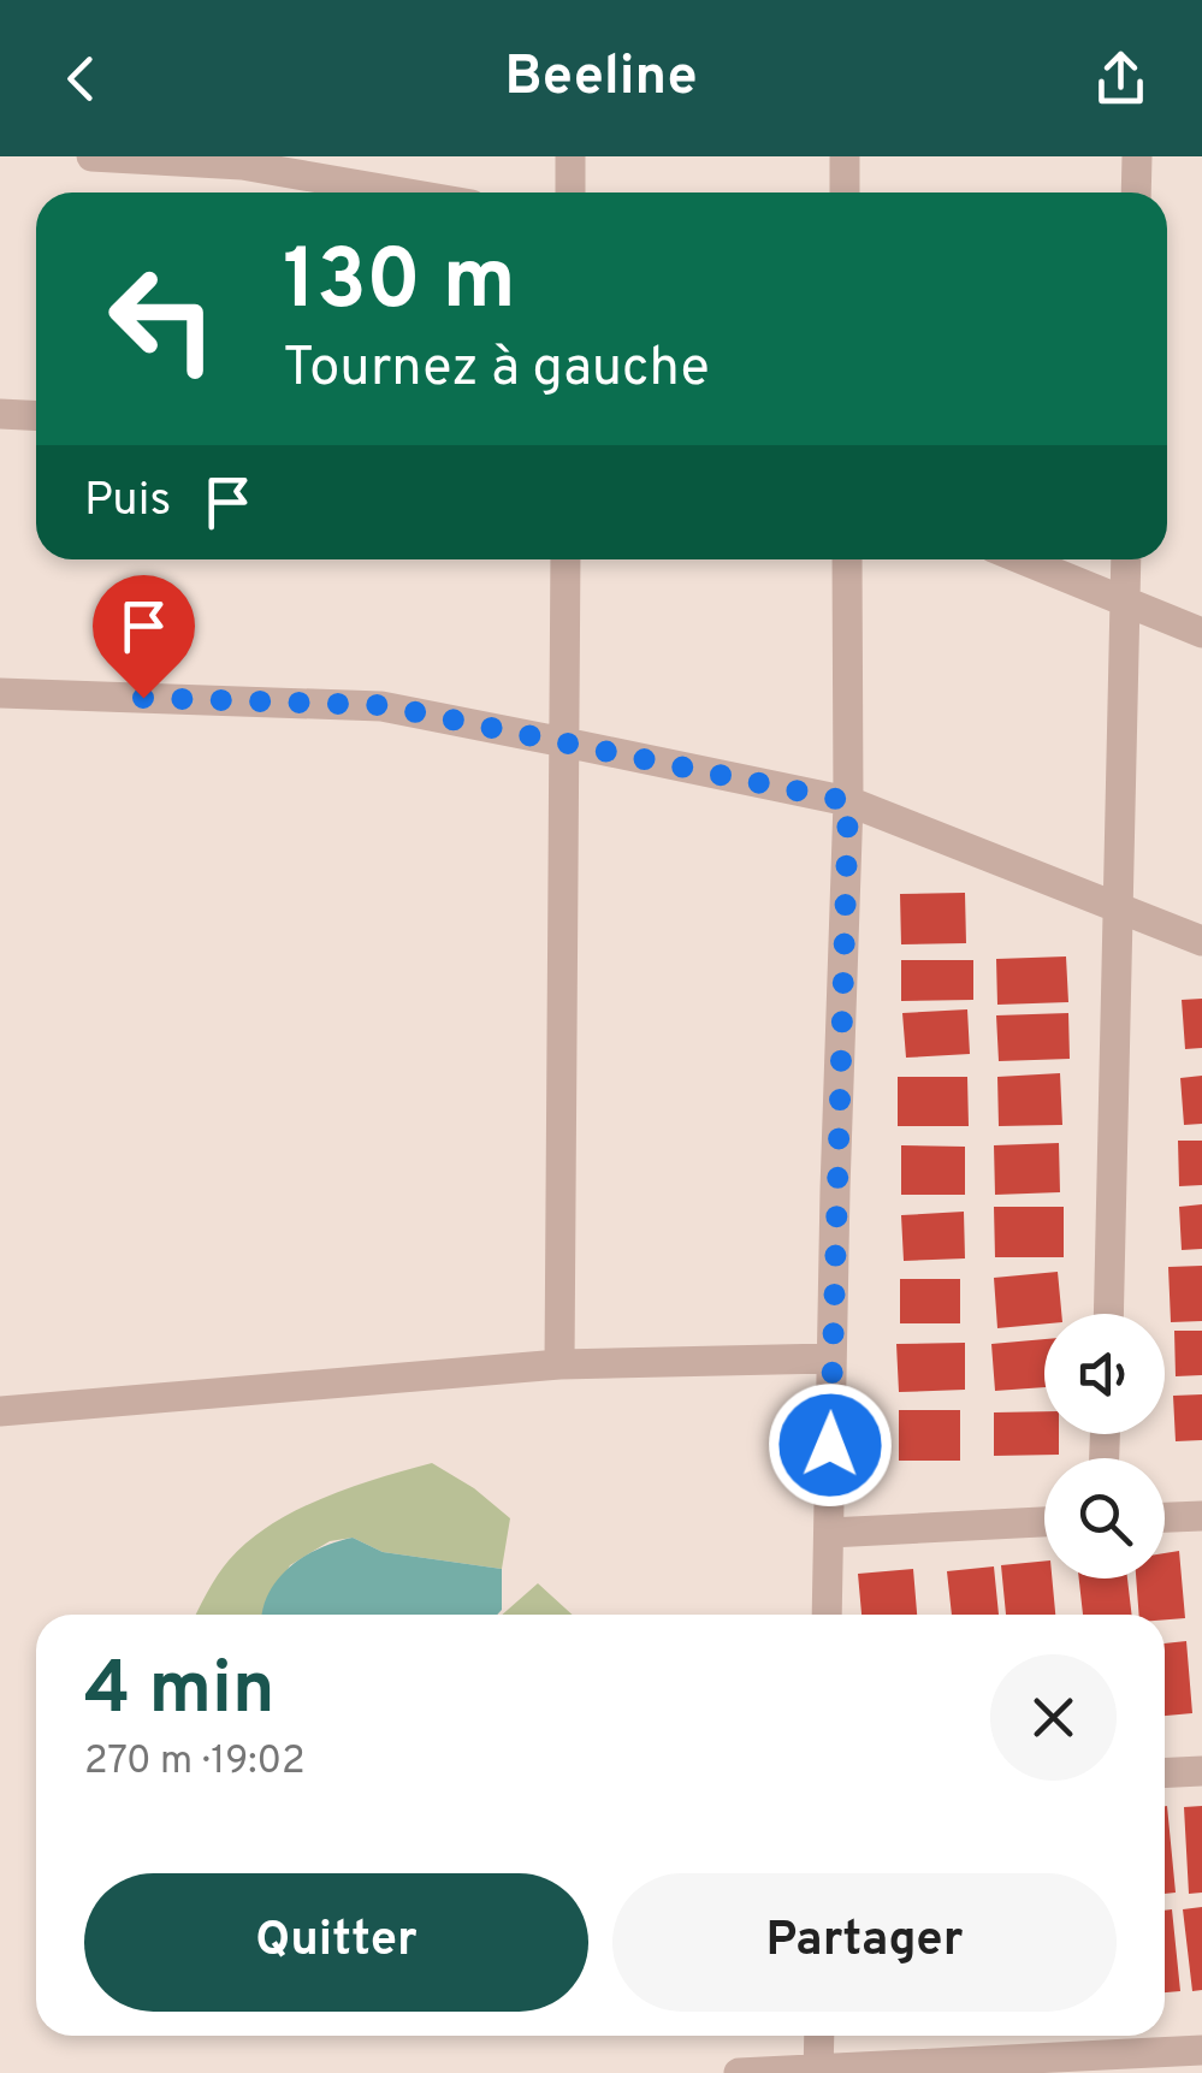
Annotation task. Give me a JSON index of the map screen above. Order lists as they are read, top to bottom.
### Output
{
  "page": {
    "header": "Beeline",
    "turn": ["130 m", "Tournez à gauche"],
    "then": "Puis",
    "heading": ["4 min", "270 m · 19:02"],
    "buttons": ["Quitter", "Partager"]
  }
}
